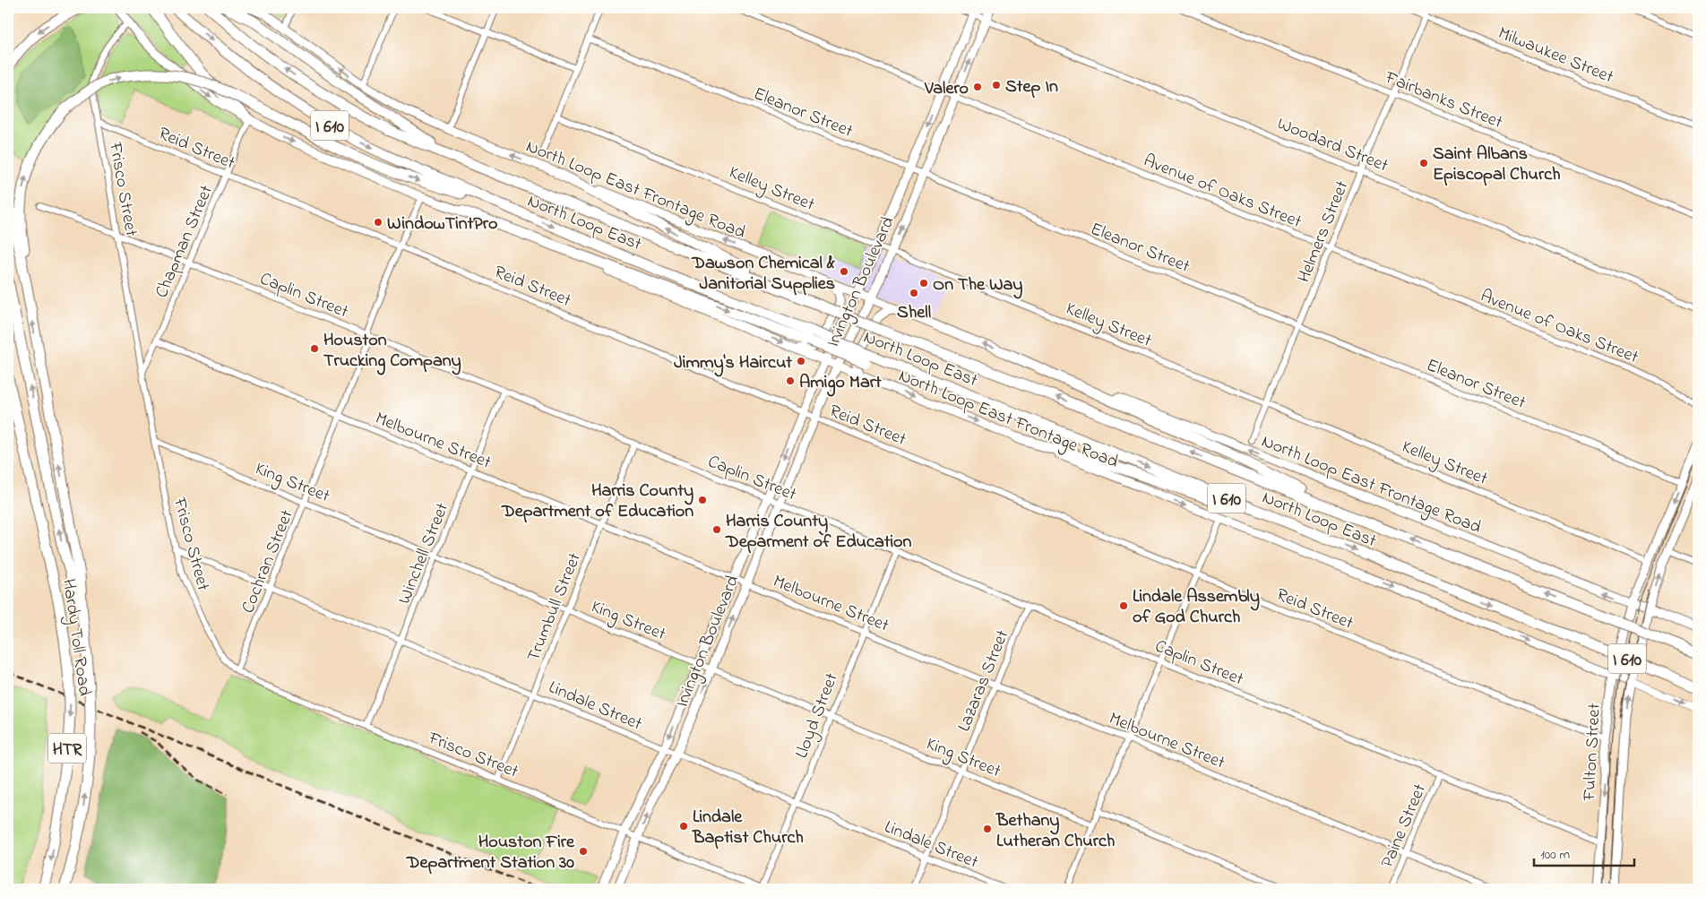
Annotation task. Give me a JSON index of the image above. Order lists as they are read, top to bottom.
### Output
{
  "streets": {
    "highway": [
      "I 610",
      "North Loop East",
      "Hardy Toll Road",
      "HTR"
    ],
    "main road": ["North Loop East Frontage Road", "Irvington Boulevard", "Fulton Street"],
    "street": [
      "Milwaukee Street",
      "Fairbanks Street",
      "Eleanor Street",
      "Woodard Street",
      "Reid Street",
      "Kelley Street",
      "Frisco Street",
      "Avenue of Oaks Street",
      "Helmers Street",
      "Chapman Street",
      "Caplin Street",
      "Melbourne Street",
      "King Street",
      "Winchell Street",
      "Cochran Street",
      "Trumbull Street",
      "Lazaras Street",
      "Lindale Street",
      "Lloyd Street",
      "Paine Street"
    ]
  },
  "crossings": [
    ["Milwaukee Street", "Helmers Street"],
    ["Fairbanks Street", "Helmers Street"],
    ["Eleanor Street", "Helmers Street"],
    ["Eleanor Street", "Irvington Boulevard"],
    ["Eleanor Street", "Fulton Street"],
    ["Woodard Street", "Helmers Street"],
    ["Woodard Street", "Irvington Boulevard"],
    ["Reid Street", "Frisco Street"],
    ["Reid Street", "Chapman Street"],
    ["Reid Street", "Irvington Boulevard"],
    ["Reid Street", "Cochran Street"],
    ["Reid Street", "Fulton Street"],
    ["Kelley Street", "Helmers Street"],
    ["Kelley Street", "Irvington Boulevard"],
    ["Kelley Street", "Fulton Street"],
    ["North Loop East Frontage Road", "Frisco Street"],
    ["North Loop East Frontage Road", "Chapman Street"],
    ["North Loop East Frontage Road", "Irvington Boulevard"],
    ["North Loop East Frontage Road", "Cochran Street"],
    ["North Loop East Frontage Road", "Fulton Street"],
    ["Frisco Street", "Chapman Street"],
    ["Frisco Street", "Irvington Boulevard"],
    ["Frisco Street", "Caplin Street"],
    ["Frisco Street", "King Street"],
    ["Frisco Street", "Winchell Street"],
    ["Frisco Street", "Cochran Street"],
    ["Frisco Street", "Trumbull Street"],
    ["Frisco Street", "Lindale Street"],
    ["Frisco Street", "Lloyd Street"],
    ["Avenue of Oaks Street", "Helmers Street"],
    ["Avenue of Oaks Street", "Irvington Boulevard"],
    ["Chapman Street", "Caplin Street"],
    ["Chapman Street", "Melbourne Street"],
    ["Irvington Boulevard", "Caplin Street"],
    ["Irvington Boulevard", "Melbourne Street"],
    ["Irvington Boulevard", "King Street"],
    ["Irvington Boulevard", "Lindale Street"],
    ["Caplin Street", "Winchell Street"],
    ["Caplin Street", "Cochran Street"],
    ["Caplin Street", "Trumbull Street"],
    ["Caplin Street", "Lazaras Street"],
    ["Caplin Street", "Lloyd Street"],
    ["Caplin Street", "Fulton Street"],
    ["Caplin Street", "Paine Street"],
    ["Melbourne Street", "Winchell Street"],
    ["Melbourne Street", "Cochran Street"],
    ["Melbourne Street", "Trumbull Street"],
    ["Melbourne Street", "Lazaras Street"],
    ["Melbourne Street", "Lloyd Street"],
    ["Melbourne Street", "Paine Street"],
    ["King Street", "Winchell Street"],
    ["King Street", "Cochran Street"],
    ["King Street", "Trumbull Street"],
    ["King Street", "Lazaras Street"],
    ["King Street", "Lloyd Street"],
    ["Winchell Street", "Lindale Street"],
    ["Cochran Street", "Lindale Street"],
    ["Trumbull Street", "Lindale Street"],
    ["Lazaras Street", "Lindale Street"],
    ["Lindale Street", "Lloyd Street"]
  ],
  "places": [
    "Step In",
    "Valero",
    "Saint Albans Episcopal Church",
    "WindowTintPro",
    "Dawson Chemical & Janitorial Supplies",
    "On The Way",
    "Shell",
    "Houston Trucking Company",
    "Jimmy's Haircut",
    "Amigo Mart",
    "Harris County Department of Education",
    "Harris County Deparment of Education",
    "Lindale Assembly of God Church",
    "Lindale Baptist Church",
    "Bethany Lutheran Church",
    "Houston Fire Department Station 30"
  ],
  "scale_bar": "100 m"
}
